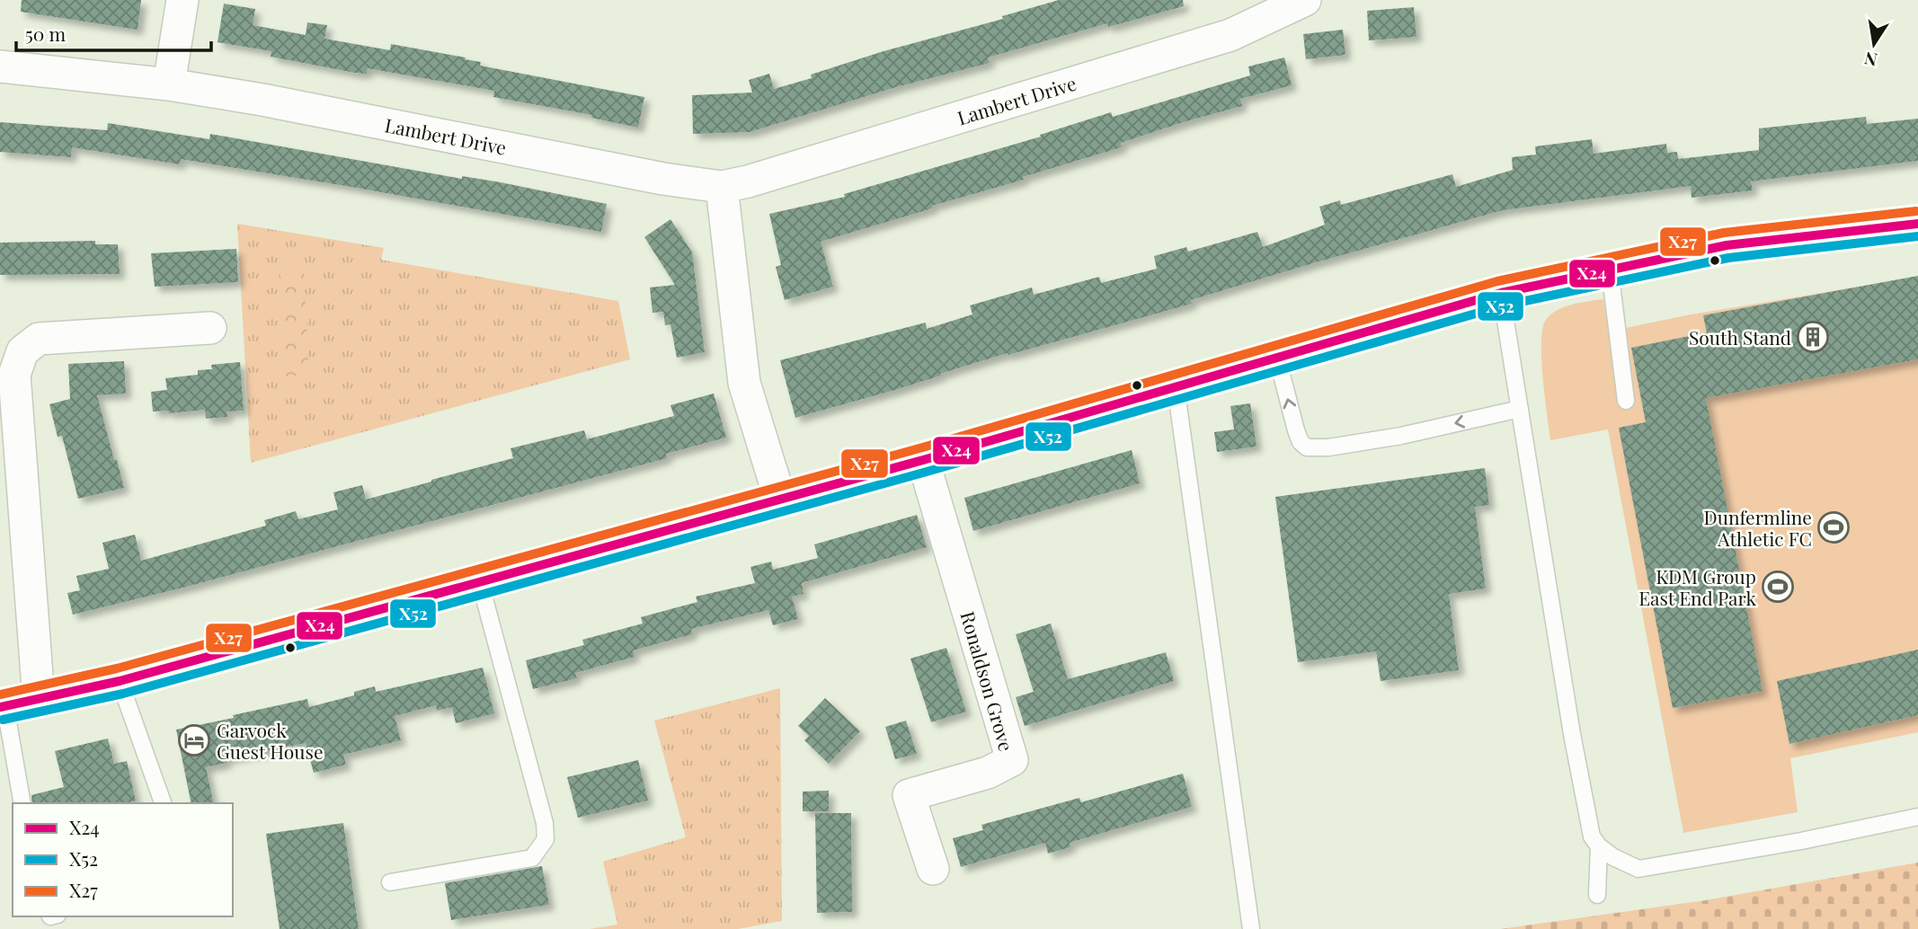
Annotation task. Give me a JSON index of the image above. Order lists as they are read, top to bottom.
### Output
{
  "streets": {
    "street": ["Lambert Drive", "Ronaldson Grove"]
  },
  "places": {
    "building": ["South Stand"],
    "sports": ["Dunfermline Athletic FC", "KDM Group East End Park"],
    "hotel": ["Garvock Guest House"]
  },
  "lines": ["transit line X27", "transit line X24", "transit line X52"],
  "legend": ["X24", "X52", "X27"],
  "scale_bar": "50 m",
  "north": "bottom"
}
